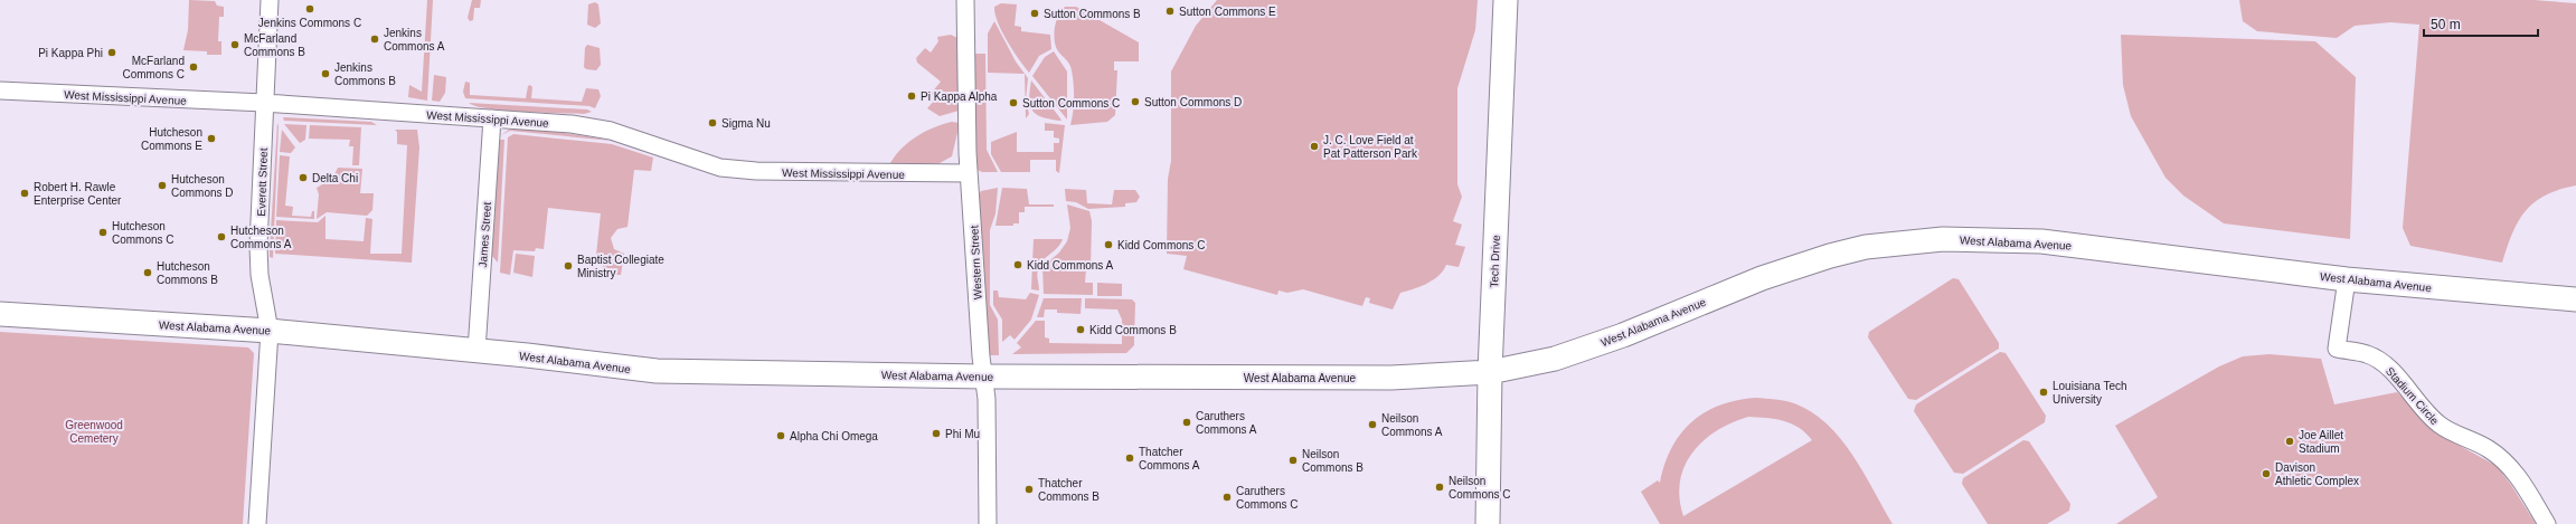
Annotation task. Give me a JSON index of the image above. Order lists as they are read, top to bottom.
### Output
{
  "streets": {
    "main road": ["West Alabama Avenue", "Tech Drive"],
    "street": [
      "West Mississippi Avenue",
      "Everett Street",
      "James Street",
      "Western Street",
      "Stadium Circle"
    ]
  },
  "crossings": [
    ["West Mississippi Avenue", "Everett Street"],
    ["West Mississippi Avenue", "James Street"],
    ["West Mississippi Avenue", "Western Street"],
    ["Everett Street", "West Alabama Avenue"],
    ["James Street", "West Alabama Avenue"],
    ["West Alabama Avenue", "Tech Drive"],
    ["West Alabama Avenue", "Western Street"],
    ["West Alabama Avenue", "Stadium Circle"]
  ],
  "parks": ["Greenwood Cemetery"],
  "places": [
    "Jenkins Commons C",
    "Sutton Commons E",
    "Sutton Commons B",
    "Jenkins Commons A",
    "McFarland Commons B",
    "Pi Kappa Phi",
    "McFarland Commons C",
    "Jenkins Commons B",
    "Pi Kappa Alpha",
    "Sutton Commons D",
    "Sutton Commons C",
    "Sigma Nu",
    "Hutcheson Commons E",
    "J. C. Love Field at Pat Patterson Park",
    "Delta Chi",
    "Hutcheson Commons D",
    "Robert H. Rawle Enterprise Center",
    "Hutcheson Commons C",
    "Hutcheson Commons A",
    "Kidd Commons C",
    "Kidd Commons A",
    "Baptist Collegiate Ministry",
    "Hutcheson Commons B",
    "Kidd Commons B",
    "Louisiana Tech University",
    "Caruthers Commons A",
    "Neilson Commons A",
    "Phi Mu",
    "Alpha Chi Omega",
    "Joe Aillet Stadium",
    "Thatcher Commons A",
    "Neilson Commons B",
    "Davison Athletic Complex",
    "Neilson Commons C",
    "Thatcher Commons B",
    "Caruthers Commons C"
  ],
  "scale_bar": "50 m"
}
